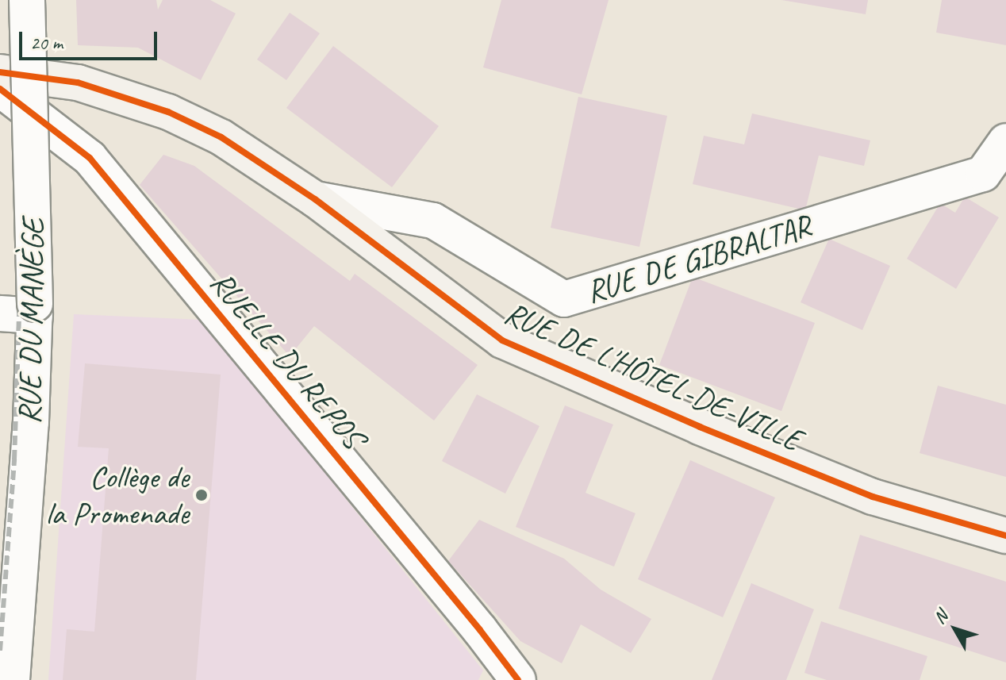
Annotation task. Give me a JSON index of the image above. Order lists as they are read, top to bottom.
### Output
{
  "streets": {
    "main road": ["RUE DE L'HÔTEL-DE-VILLE"],
    "street": ["RUE DE GIBRALTAR", "RUE DU MANÈGE", "RUELLE DU REPOS"]
  },
  "crossings": [
    ["RUE DE GIBRALTAR", "RUE DE L'HÔTEL-DE-VILLE"]
  ],
  "places": ["Collège de la Promenade"],
  "scale_bar": "20 m",
  "north": "top left"
}
